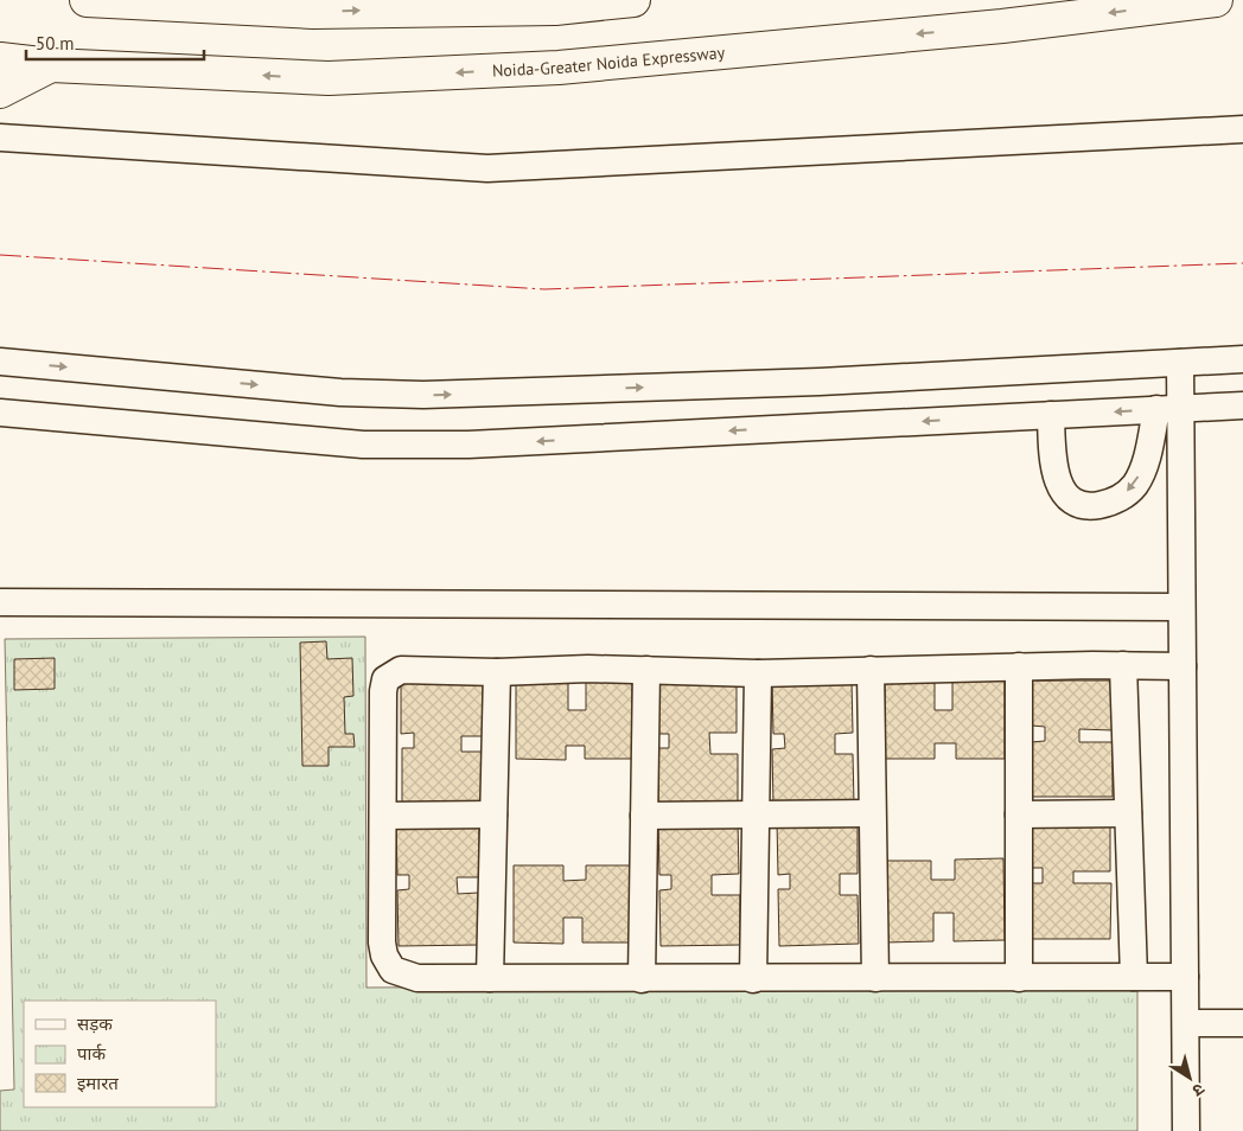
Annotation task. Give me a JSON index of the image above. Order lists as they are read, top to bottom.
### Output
{
  "streets": {
    "highway": ["Noida-Greater Noida Expressway"]
  },
  "legend": ["सड़क", "पार्क", "इमारत"],
  "scale_bar": "50 m",
  "north": "bottom right"
}
